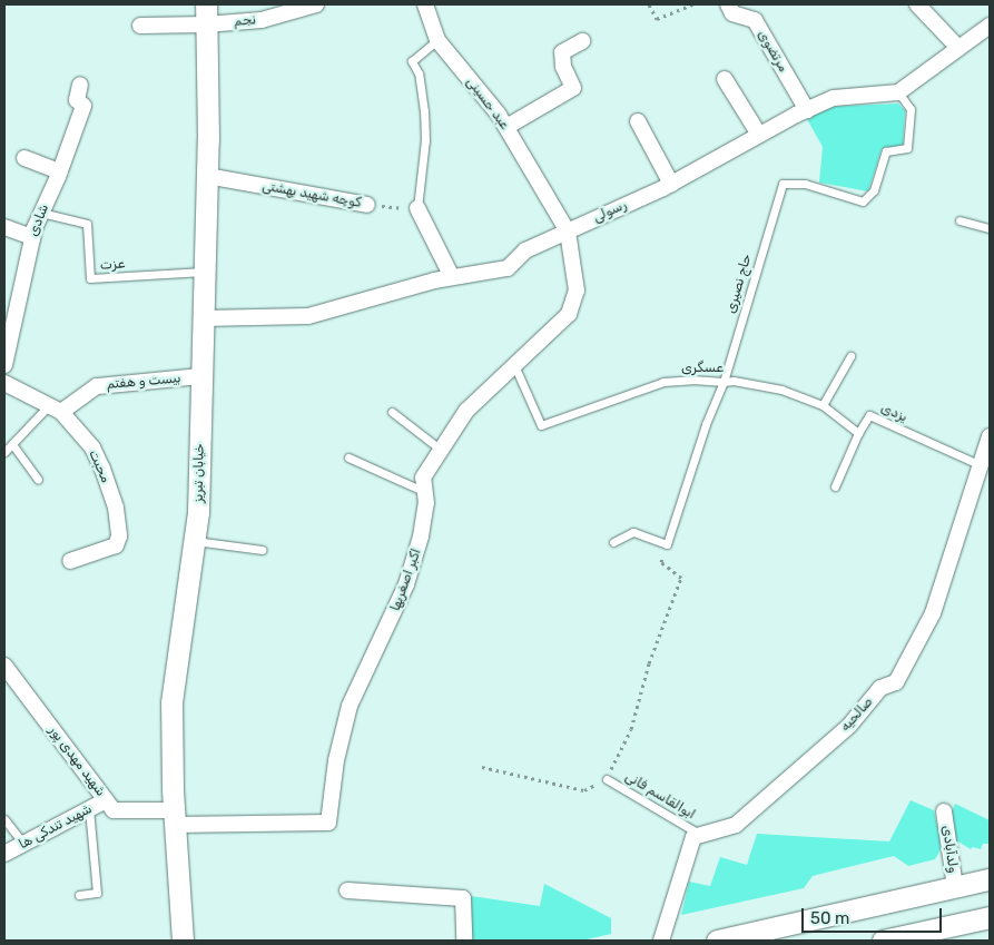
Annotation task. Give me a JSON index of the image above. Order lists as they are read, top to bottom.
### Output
{
  "streets": {
    "street": [
      "نجم",
      "مرتضوی",
      "عبد حسینی",
      "کوچه شهید بهشتی",
      "رسولی",
      "شادی",
      "بیست و هفتم",
      "محبت",
      "خیابان تبریز",
      "اکبر اصغریها",
      "صالحیه",
      "شهید مهدی پور",
      "شهید تندکی ها",
      "ولدآبادی"
    ],
    "lane": [
      "عزت",
      "حاج نصیری",
      "عسگری",
      "یزدی",
      "ابوالقاسم فانی"
    ]
  },
  "crossings": [
    ["نجم", "خیابان تبریز"],
    ["مرتضوی", "رسولی"],
    ["عبد حسینی", "رسولی"],
    ["عبد حسینی", "اکبر اصغریها"],
    ["کوچه شهید بهشتی", "خیابان تبریز"],
    ["رسولی", "حاج نصیری"],
    ["رسولی", "خیابان تبریز"],
    ["رسولی", "اکبر اصغریها"],
    ["شادی", "عزت"],
    ["عزت", "خیابان تبریز"],
    ["حاج نصیری", "عسگری"],
    ["عسگری", "یزدی"],
    ["عسگری", "اکبر اصغریها"],
    ["بیست و هفتم", "محبت"],
    ["بیست و هفتم", "خیابان تبریز"],
    ["یزدی", "صالحیه"],
    ["خیابان تبریز", "اکبر اصغریها"],
    ["خیابان تبریز", "شهید مهدی پور"],
    ["اکبر اصغریها", "شهید مهدی پور"],
    ["صالحیه", "ابوالقاسم فانی"],
    ["شهید مهدی پور", "شهید تندکی ها"]
  ],
  "scale_bar": "50 m"
}
